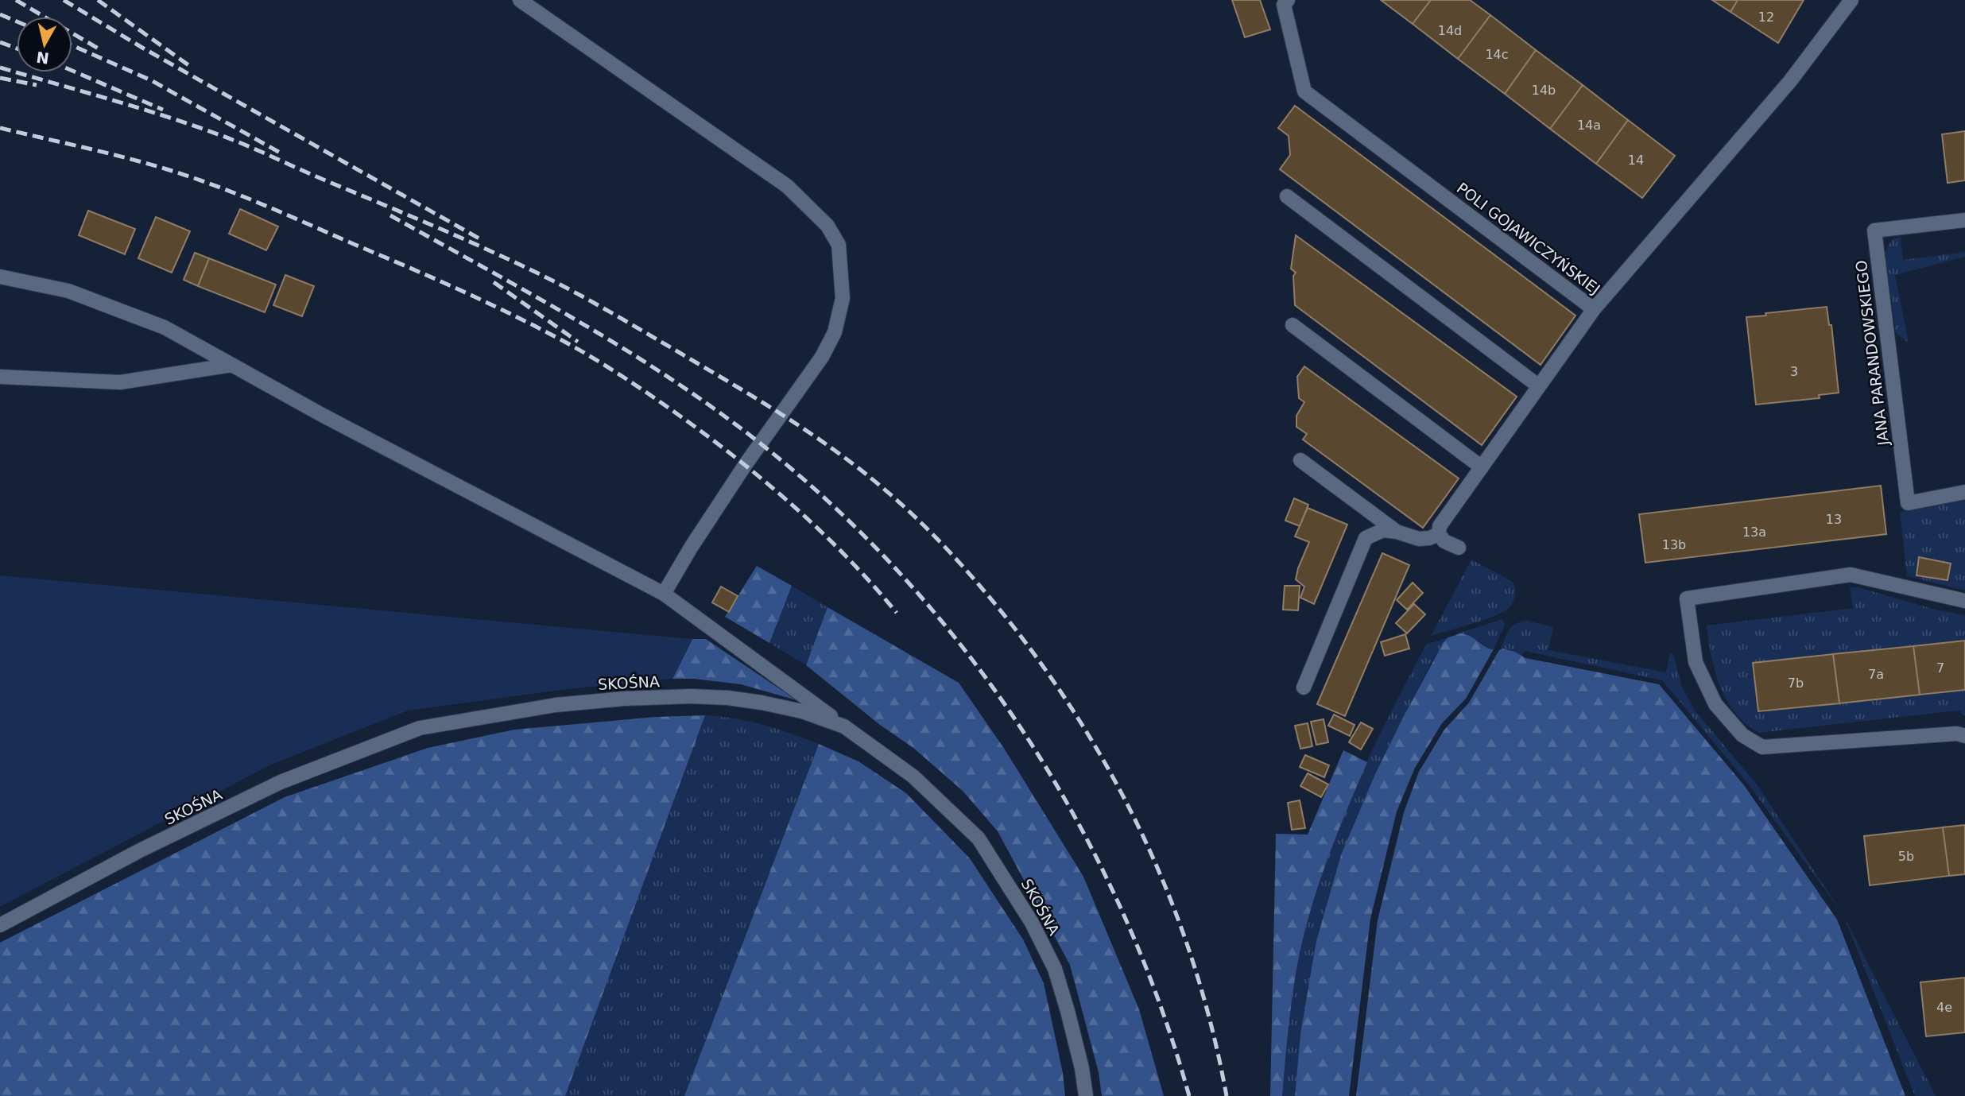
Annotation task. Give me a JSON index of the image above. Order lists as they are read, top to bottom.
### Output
{
  "streets": {
    "street": ["POLI GOJAWICZYŃSKIEJ", "JANA PARANDOWSKIEGO", "SKOŚNA"]
  },
  "house_numbers": [
    "12",
    "14d",
    "14c",
    "14b",
    "14a",
    "14",
    "3",
    "13",
    "13a",
    "13b",
    "7",
    "7a",
    "7b",
    "5b",
    "4e"
  ],
  "north": "bottom"
}
